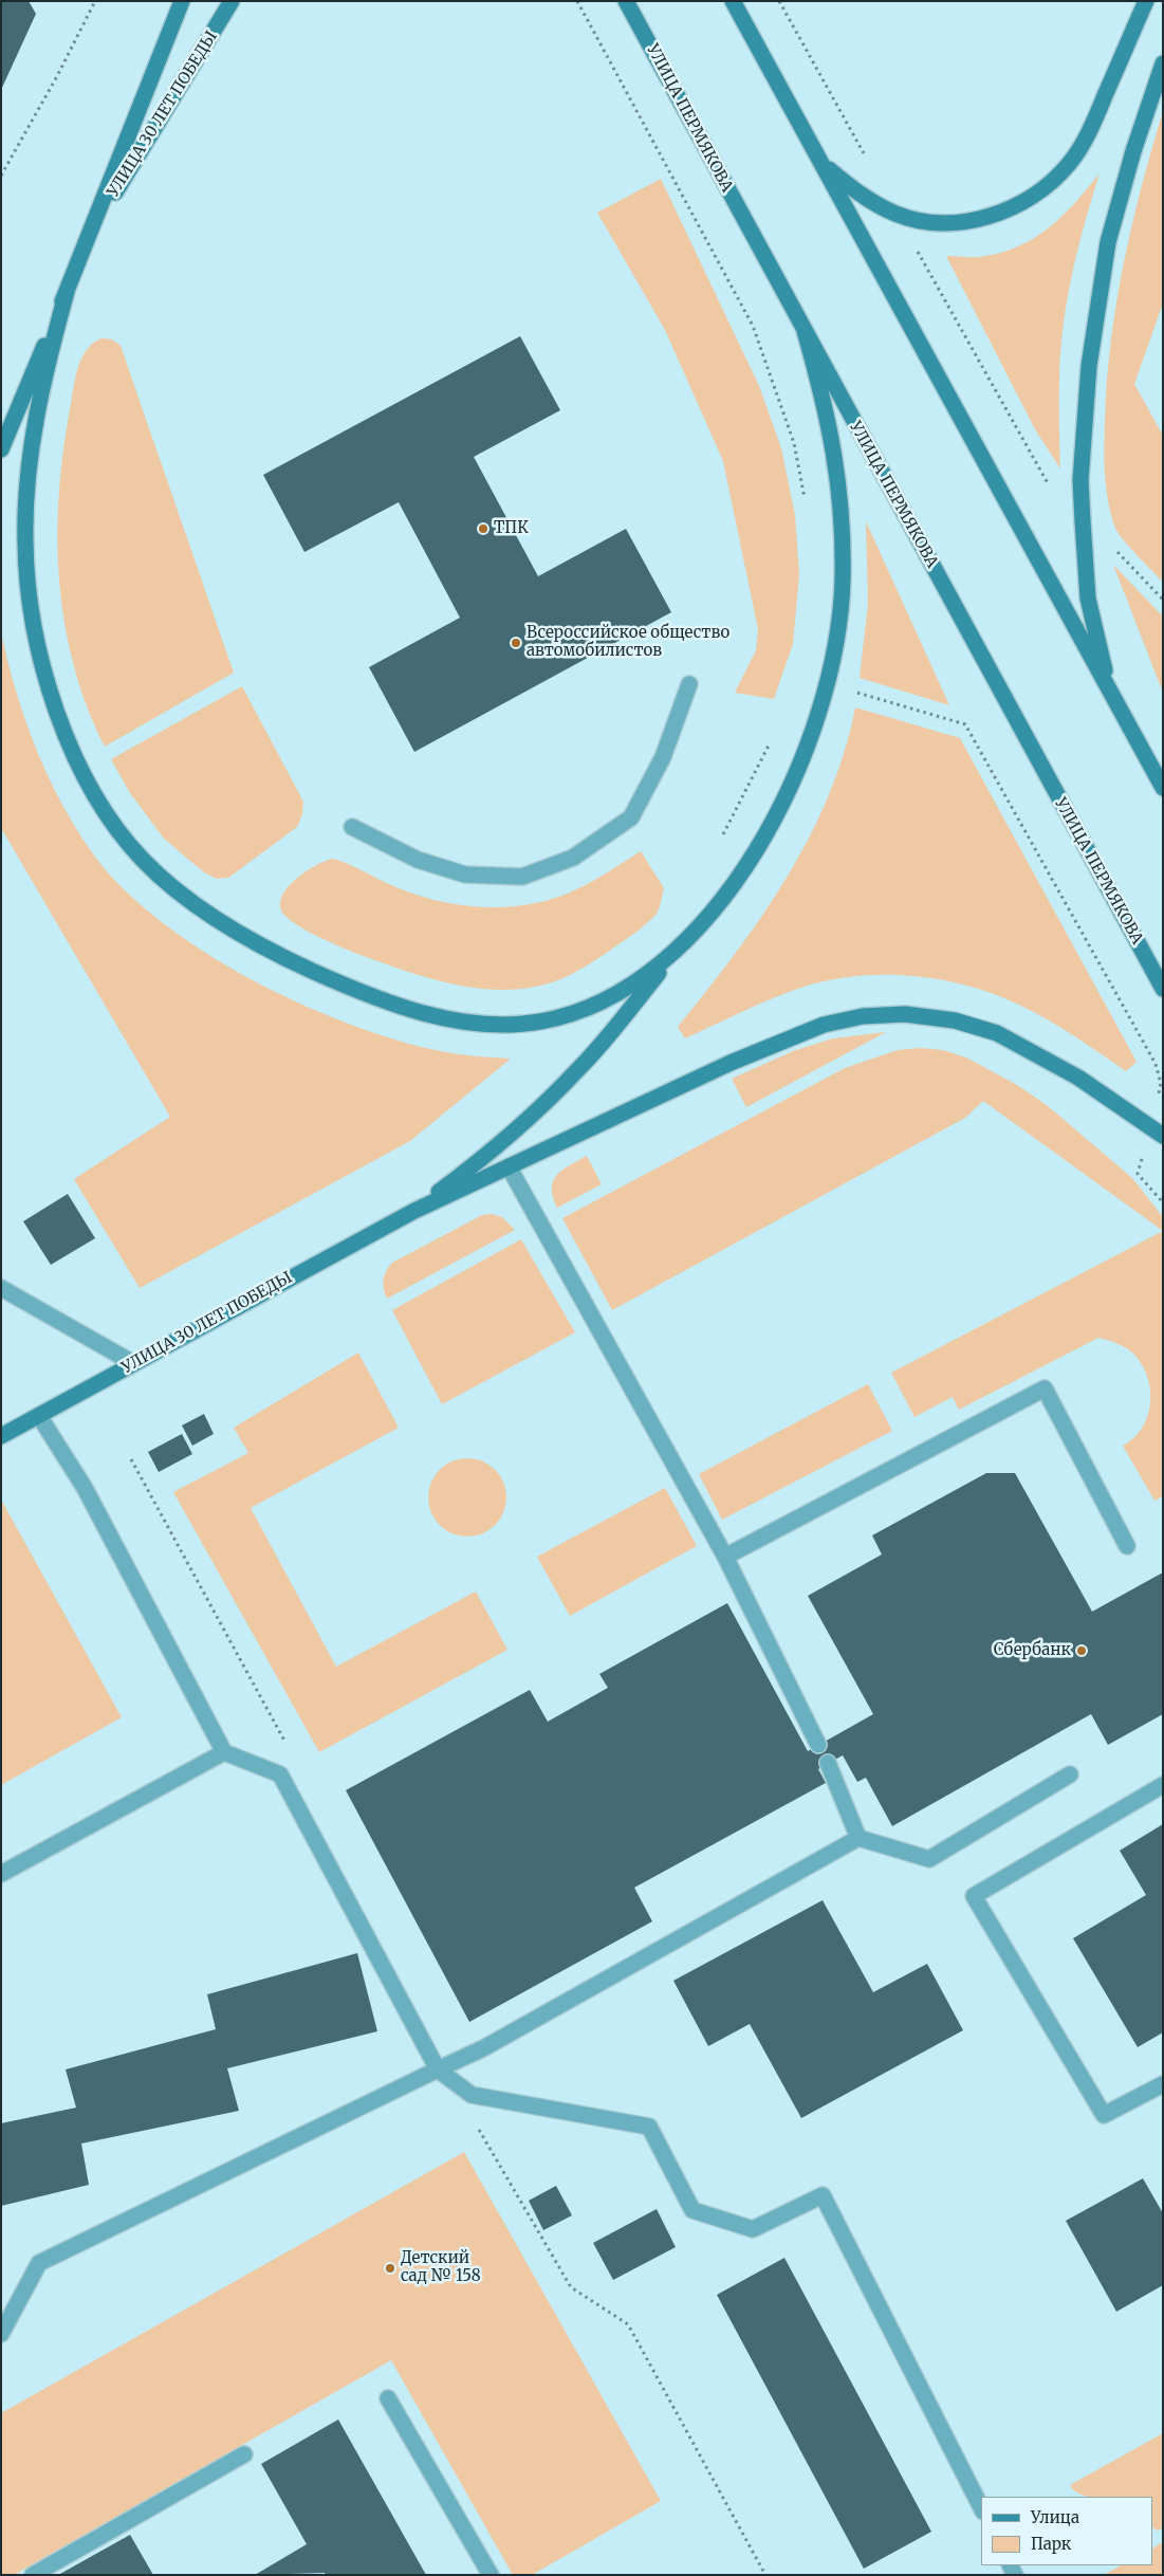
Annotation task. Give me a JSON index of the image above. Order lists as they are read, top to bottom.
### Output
{
  "streets": {
    "street": ["УЛИЦА 30 ЛЕТ ПОБЕДЫ", "УЛИЦА ПЕРМЯКОВА"]
  },
  "places": [
    "ТПК",
    "Всероссийское общество автомобилистов",
    "Сбербанк",
    "Детский сад № 158"
  ],
  "legend": ["Улица", "Парк"]
}
